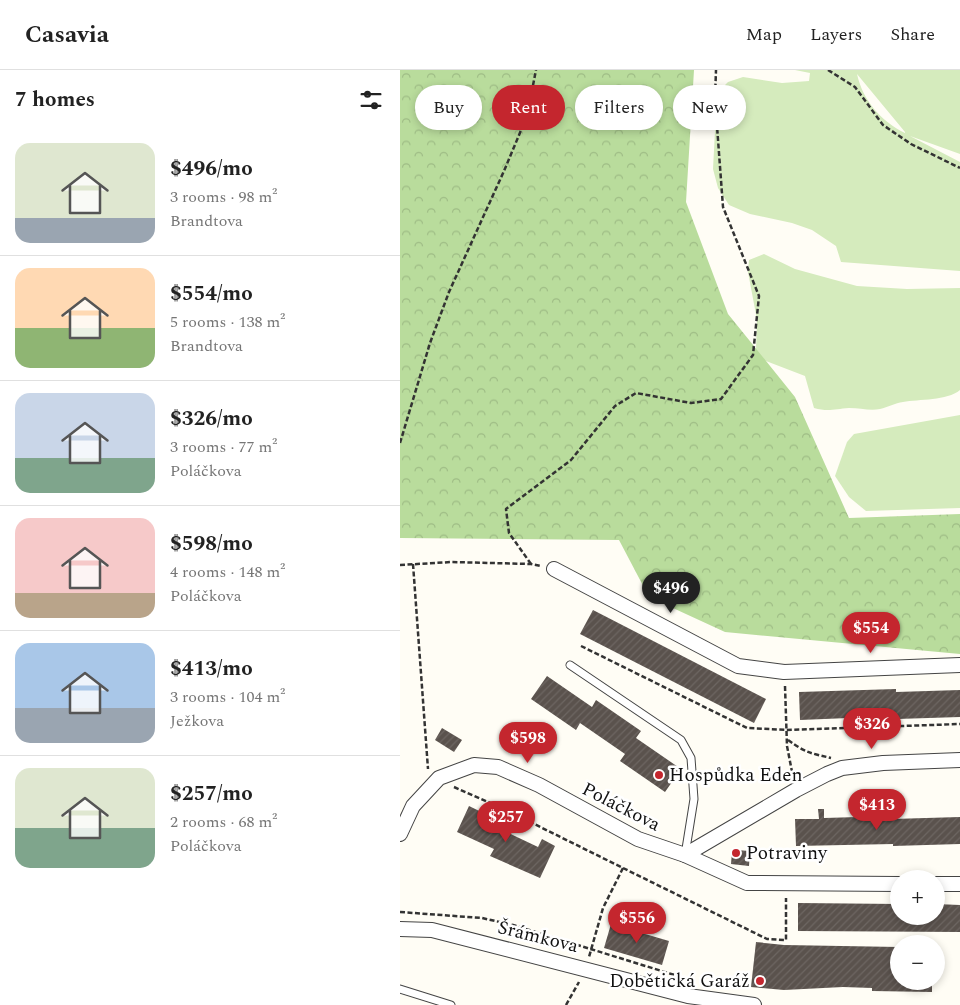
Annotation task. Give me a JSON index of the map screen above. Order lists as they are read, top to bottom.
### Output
{
  "streets": {
    "street": ["Poláčkova", "Šrámkova"]
  },
  "places": ["Hospůdka Eden", "Potraviny", "Dobětická Garáž"],
  "page": {
    "header": "Casavia",
    "nav": ["Map", "Layers", "Share"],
    "heading": "7 homes",
    "chip": [
      "Buy",
      "Rent",
      "Filters",
      "New"
    ],
    "list": [
      {
        "name": "$496/mo",
        "note": "3 rooms · 98 m² · Brandtova"
      },
      {
        "name": "$554/mo",
        "note": "5 rooms · 138 m² · Brandtova"
      },
      {
        "name": "$326/mo",
        "note": "3 rooms · 77 m² · Poláčkova"
      },
      {
        "name": "$598/mo",
        "note": "4 rooms · 148 m² · Poláčkova"
      },
      {
        "name": "$413/mo",
        "note": "3 rooms · 104 m² · Ježkova"
      },
      {
        "name": "$257/mo",
        "note": "2 rooms · 68 m² · Poláčkova"
      }
    ],
    "price": [
      "$496",
      "$554",
      "$326",
      "$598",
      "$413",
      "$257",
      "$556"
    ],
    "map_buttons": ["+", "−"]
  }
}
